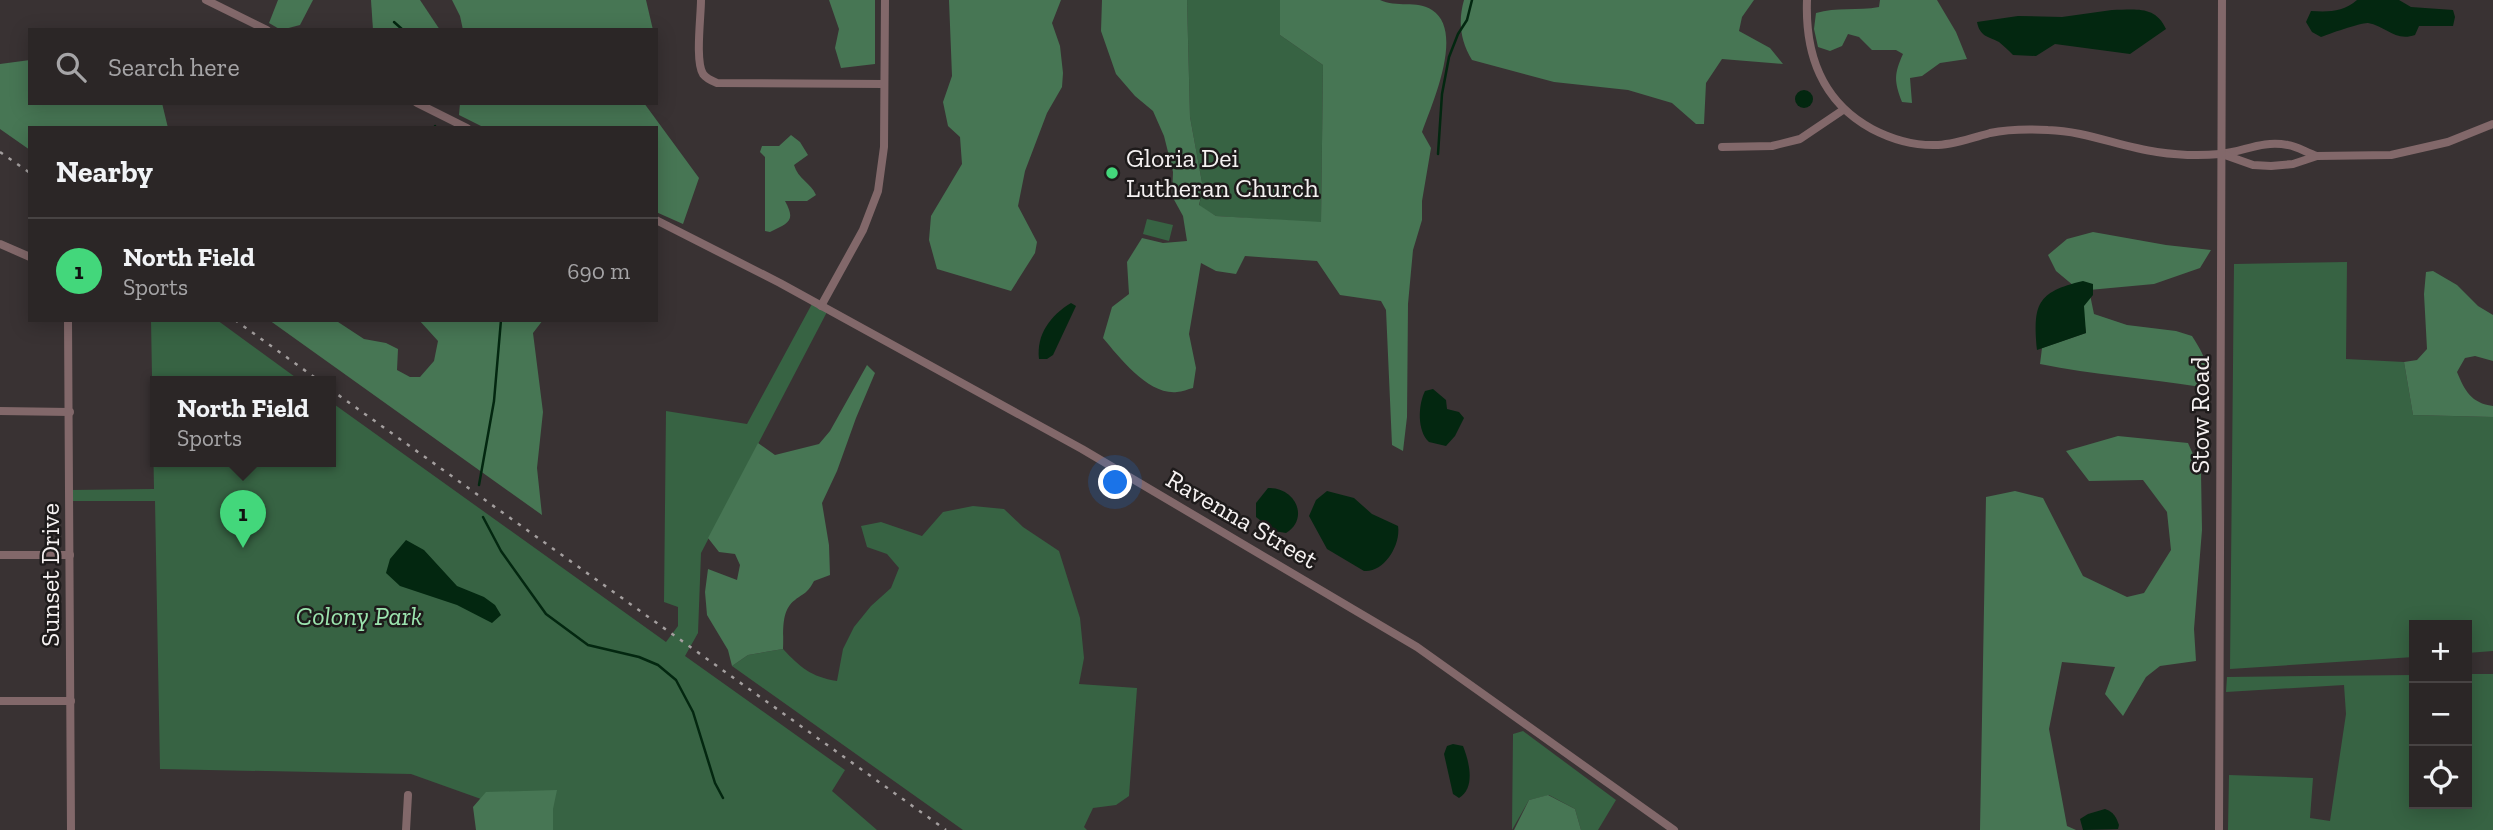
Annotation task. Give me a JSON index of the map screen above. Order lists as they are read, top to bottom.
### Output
{
  "streets": {
    "street": ["Stow Road", "Ravenna Street", "Sunset Drive"]
  },
  "parks": ["Colony Park"],
  "places": ["Gloria Dei Lutheran Church"],
  "page": {
    "search": "Search here",
    "heading": "Nearby",
    "list": [
      {
        "mark": "1",
        "name": "North Field",
        "note": "Sports",
        "value": "690 m"
      }
    ],
    "popup": ["North Field", "Sports"],
    "pins": "1",
    "map_buttons": ["+", "−"]
  }
}
